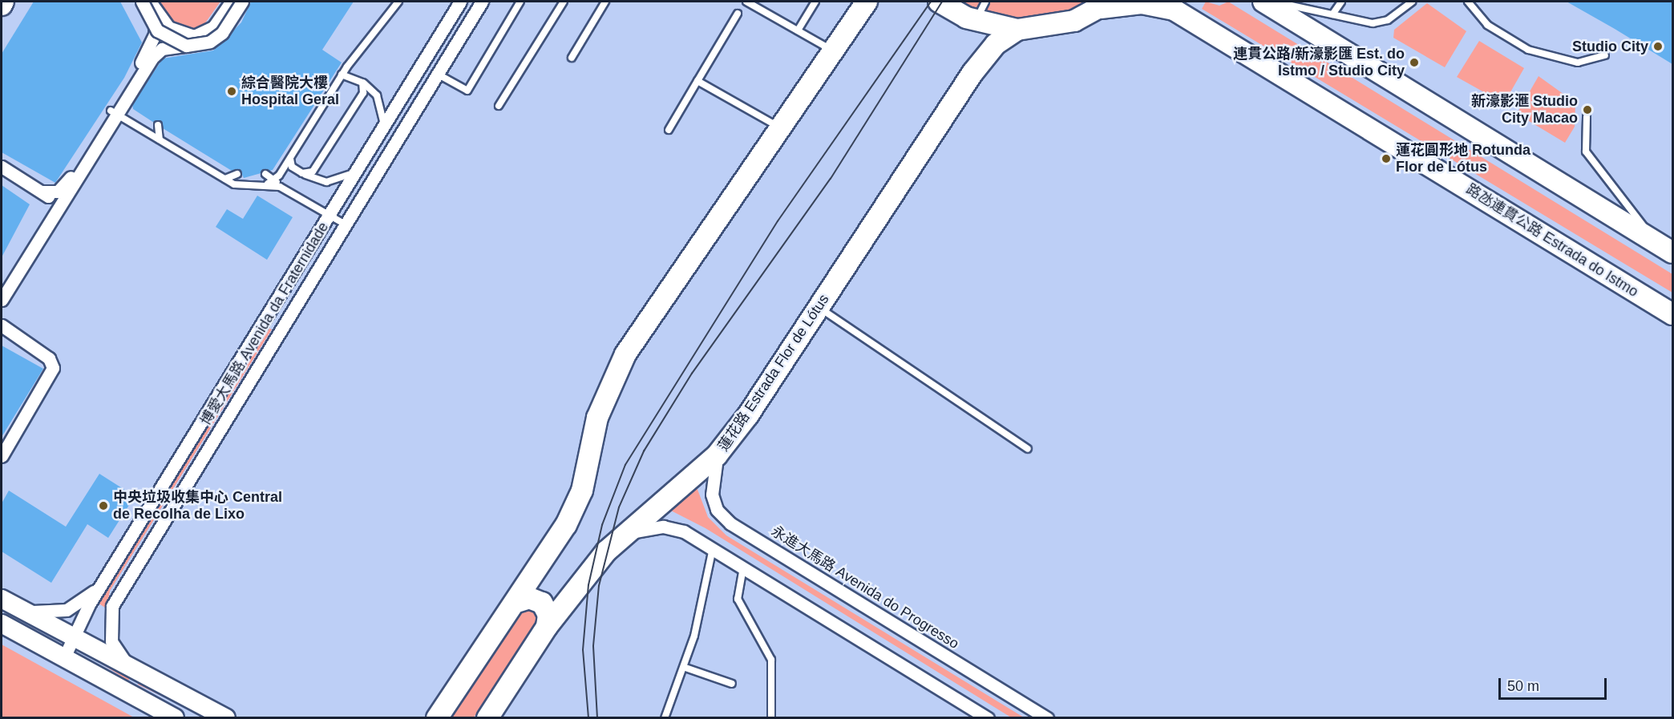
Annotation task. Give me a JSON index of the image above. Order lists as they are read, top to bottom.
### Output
{
  "streets": {
    "main road": ["路氹連貫公路 Estrada do Istmo", "蓮花路 Estrada Flor de Lótus"],
    "street": ["博愛大馬路 Avenida da Fraternidade", "永進大馬路 Avenida do Progresso"]
  },
  "crossings": [
    ["蓮花路 Estrada Flor de Lótus", "永進大馬路 Avenida do Progresso"]
  ],
  "places": [
    "Studio City",
    "連貫公路/新濠影匯 Est. do Istmo / Studio City",
    "綜合醫院大樓 Hospital Geral",
    "新濠影滙 Studio City Macao",
    "蓮花圓形地 Rotunda Flor de Lótus",
    "中央垃圾收集中心 Central de Recolha de Lixo"
  ],
  "scale_bar": "50 m"
}
